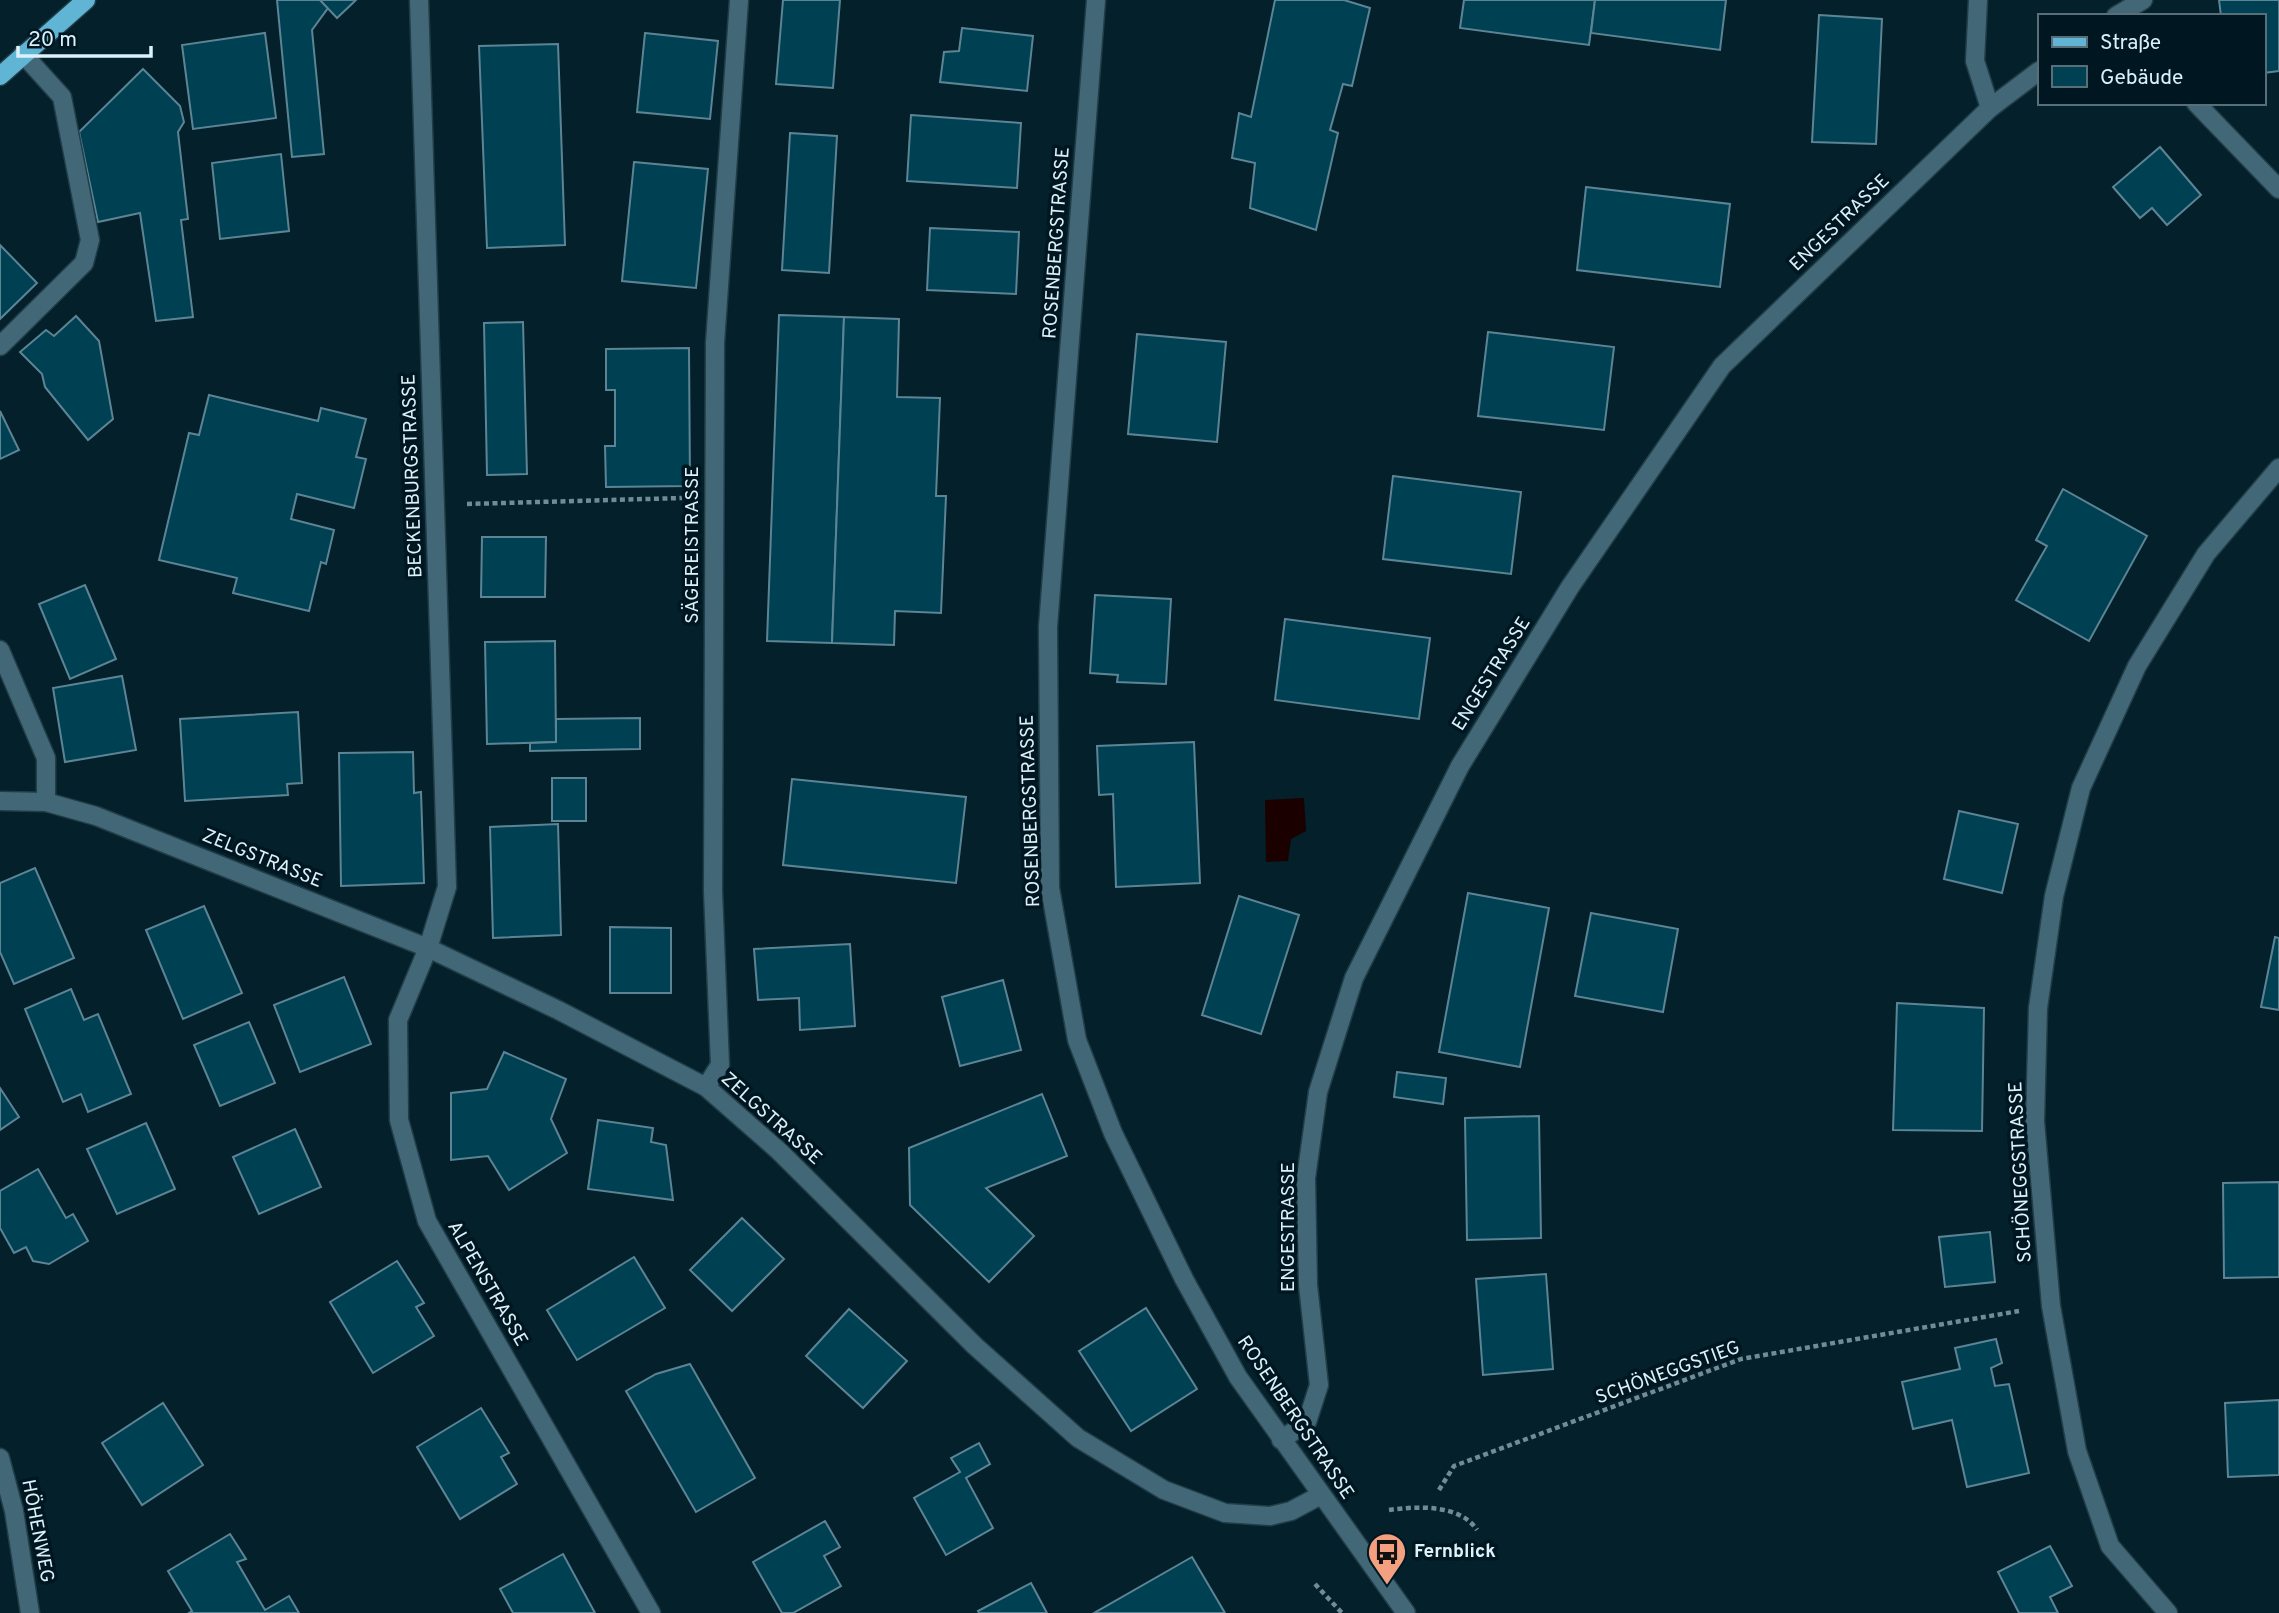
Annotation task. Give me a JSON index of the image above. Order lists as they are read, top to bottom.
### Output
{
  "streets": {
    "street": [
      "ENGESTRASSE",
      "ROSENBERGSTRASSE",
      "BECKENBURGSTRASSE",
      "SÄGEREISTRASSE",
      "ZELGSTRASSE",
      "SCHÖNEGGSTRASSE",
      "ALPENSTRASSE",
      "HÖHENWEG"
    ],
    "path": ["SCHÖNEGGSTIEG"]
  },
  "crossings": [
    ["ENGESTRASSE", "ROSENBERGSTRASSE"],
    ["ROSENBERGSTRASSE", "ZELGSTRASSE"],
    ["BECKENBURGSTRASSE", "ZELGSTRASSE"],
    ["BECKENBURGSTRASSE", "ALPENSTRASSE"],
    ["SÄGEREISTRASSE", "ZELGSTRASSE"],
    ["ZELGSTRASSE", "ALPENSTRASSE"],
    ["SCHÖNEGGSTRASSE", "SCHÖNEGGSTIEG"]
  ],
  "places": {
    "bus stop": ["Fernblick"]
  },
  "legend": ["Straße", "Gebäude"],
  "scale_bar": "20 m"
}
